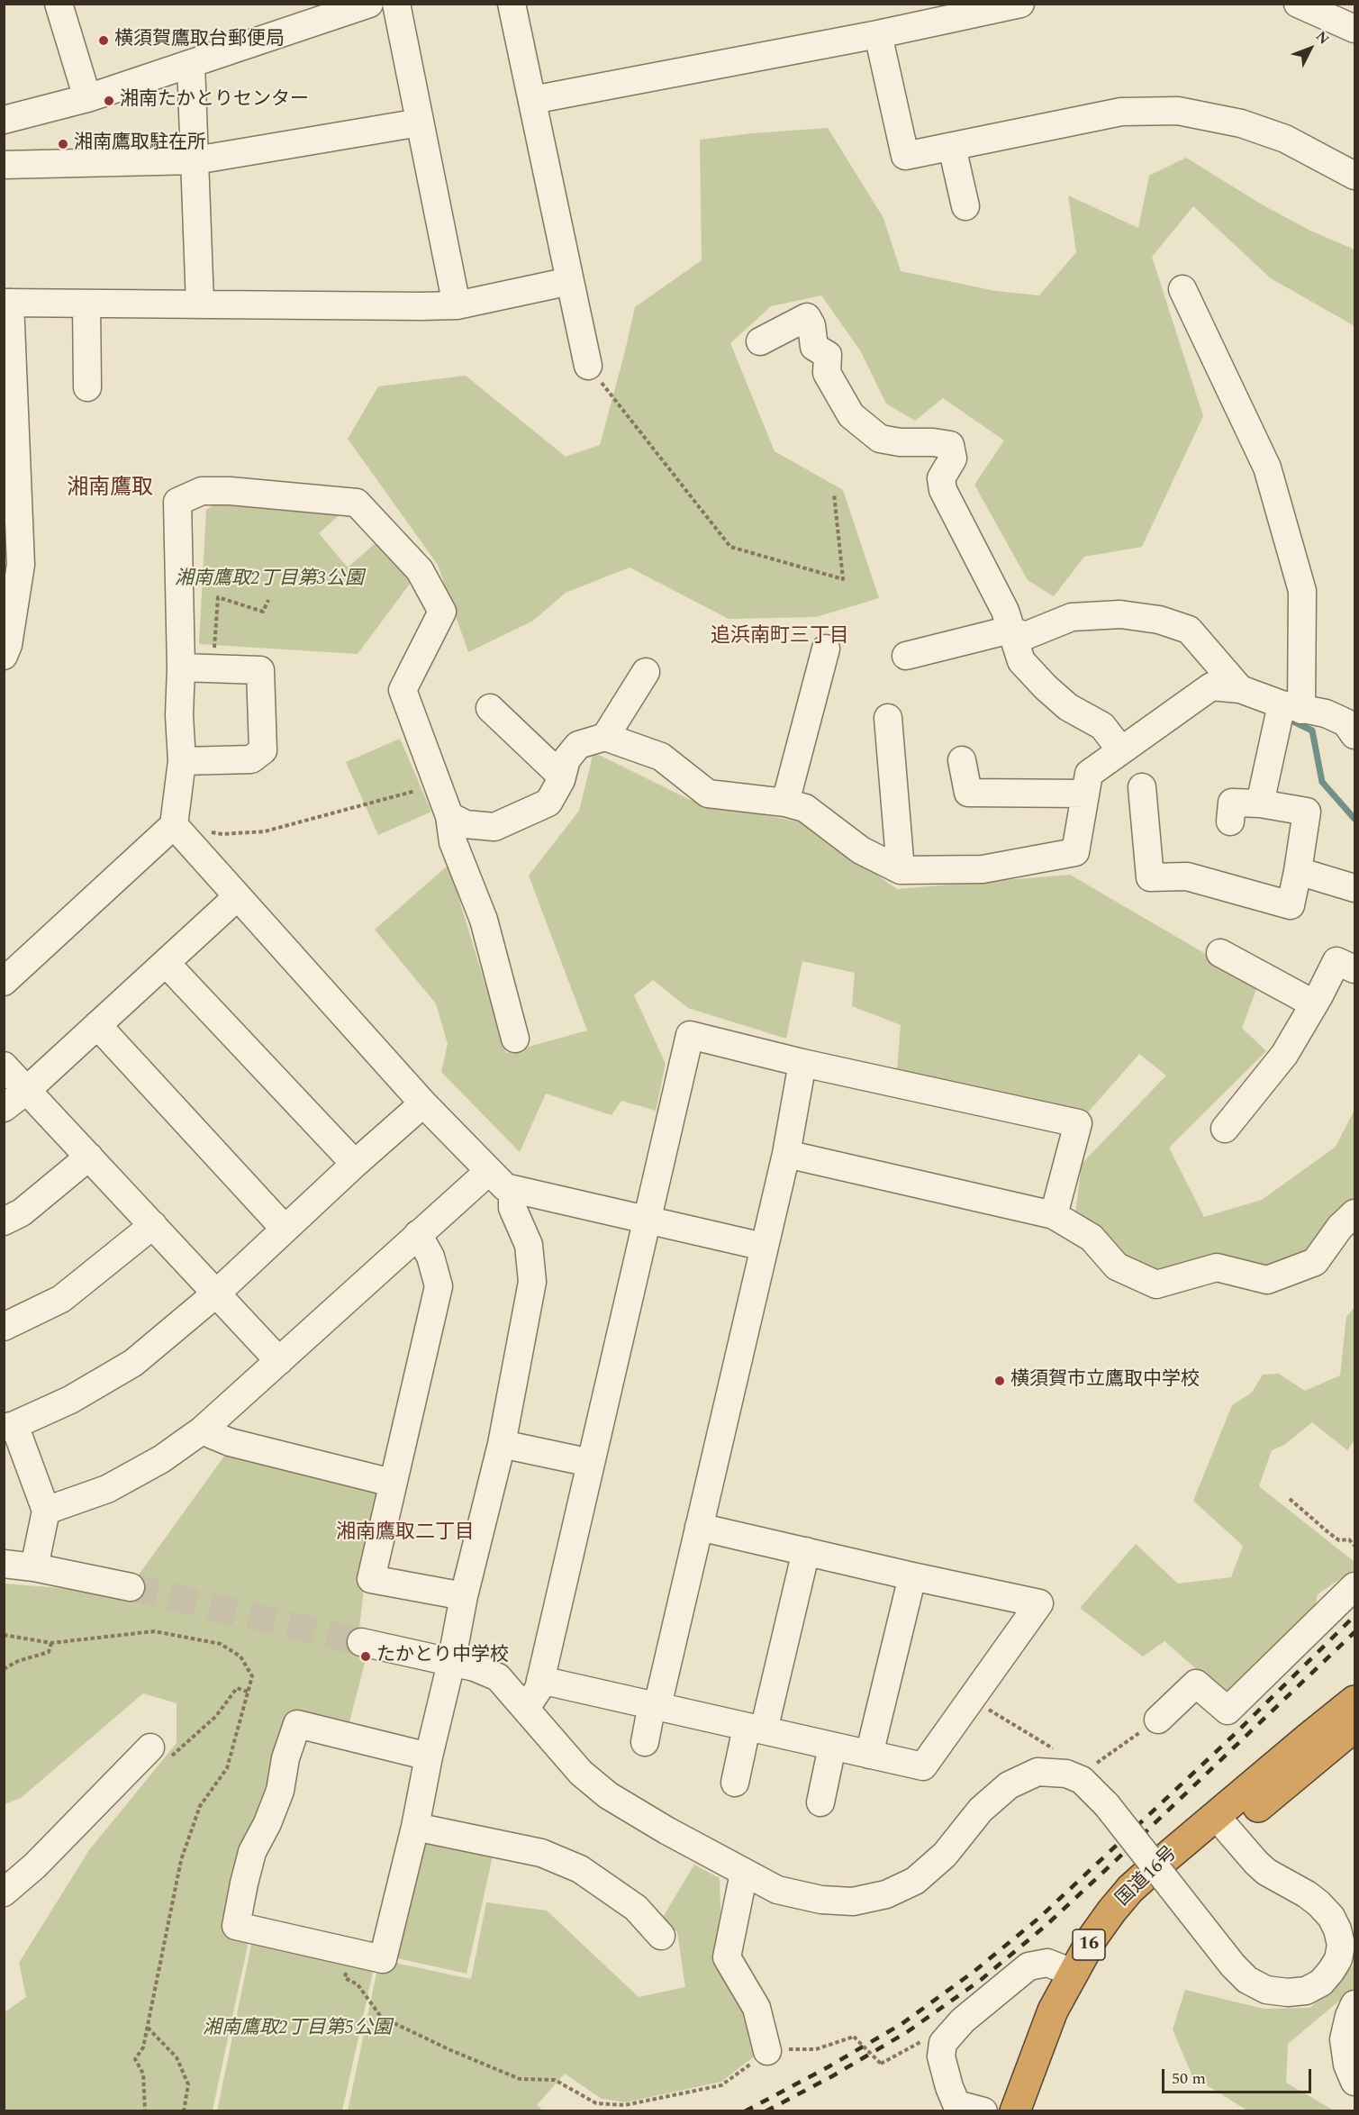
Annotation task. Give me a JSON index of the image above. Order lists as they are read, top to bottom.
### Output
{
  "streets": {
    "highway": ["国道16号", "16"]
  },
  "districts": ["湘南鷹取", "追浜南町三丁目", "湘南鷹取二丁目"],
  "parks": ["湘南鷹取2丁目第3公園", "湘南鷹取2丁目第5公園"],
  "places": [
    "横須賀鷹取台郵便局",
    "湘南たかとりセンター",
    "湘南鷹取駐在所",
    "横須賀市立鷹取中学校",
    "たかとり中学校"
  ],
  "scale_bar": "50 m",
  "north": "top right"
}
